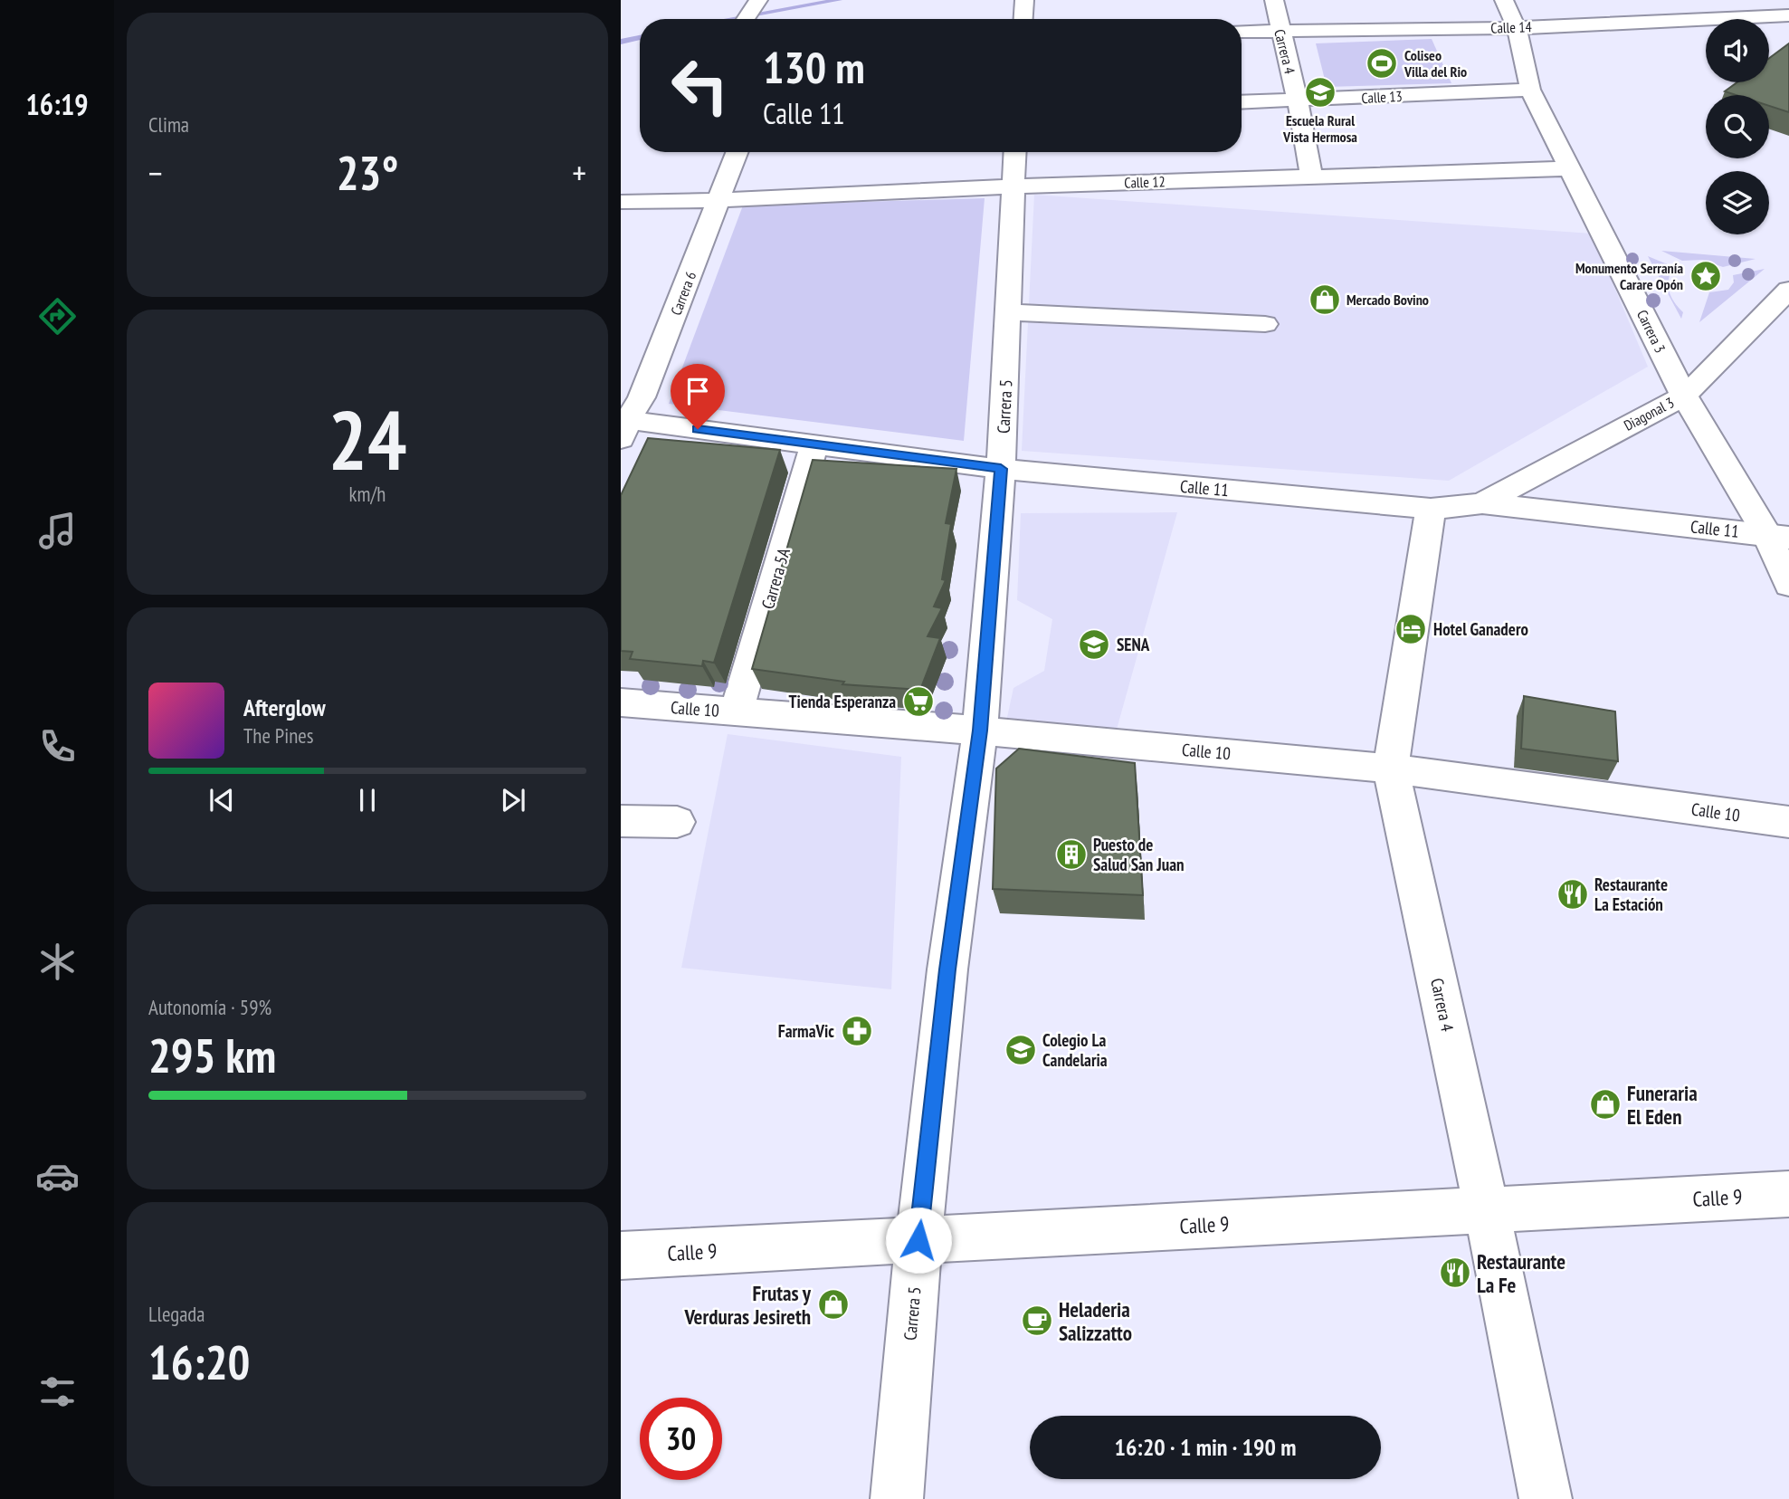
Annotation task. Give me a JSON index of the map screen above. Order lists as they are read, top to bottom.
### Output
{
  "streets": {
    "street": [
      "Calle 14",
      "Carrera 4",
      "Calle 13",
      "Calle 12",
      "Carrera 6",
      "Carrera 3",
      "Carrera 5",
      "Diagonal 3",
      "Calle 11",
      "Carrera 5A",
      "Calle 10",
      "Calle 9"
    ]
  },
  "crossings": [
    ["Calle 14", "Carrera 4"],
    ["Calle 14", "Carrera 3"],
    ["Carrera 4", "Calle 13"],
    ["Carrera 4", "Calle 12"],
    ["Carrera 4", "Calle 11"],
    ["Carrera 4", "Calle 10"],
    ["Carrera 4", "Calle 9"],
    ["Calle 13", "Carrera 3"],
    ["Calle 12", "Carrera 6"],
    ["Calle 12", "Carrera 3"],
    ["Calle 12", "Carrera 5"],
    ["Carrera 6", "Calle 11"],
    ["Carrera 3", "Diagonal 3"],
    ["Carrera 3", "Calle 11"],
    ["Carrera 5", "Calle 11"],
    ["Carrera 5", "Calle 10"],
    ["Carrera 5", "Calle 9"],
    ["Diagonal 3", "Calle 11"],
    ["Calle 11", "Carrera 5A"],
    ["Carrera 5A", "Calle 10"]
  ],
  "places": {
    "sports": ["Coliseo Villa del Rio"],
    "school or university": ["Escuela Rural Vista Hermosa", "SENA", "Colegio La Candelaria"],
    "place": ["Monumento Serranía Carare Opón"],
    "shop": ["Mercado Bovino", "Funeraria El Eden", "Frutas y Verduras Jesireth"],
    "hotel": ["Hotel Ganadero"],
    "supermarket": ["Tienda Esperanza"],
    "building": ["Puesto de Salud San Juan"],
    "restaurant": ["Restaurante La Estación", "Restaurante La Fe"],
    "pharmacy": ["FarmaVic"],
    "cafe": ["Heladeria Salizzatto"]
  },
  "page": {
    "tabs": "16:19",
    "tile": [
      "Clima",
      ["24", "km/h"],
      ["Autonomía · 59%", "295 km"],
      ["Llegada", "16:20"]
    ],
    "turn": ["130 m", "Calle 11"],
    "heat": ["−", "23°", "+"],
    "song": ["Afterglow", "The Pines"],
    "limit": "30",
    "trip": "16:20 · 1 min · 190 m"
  }
}
